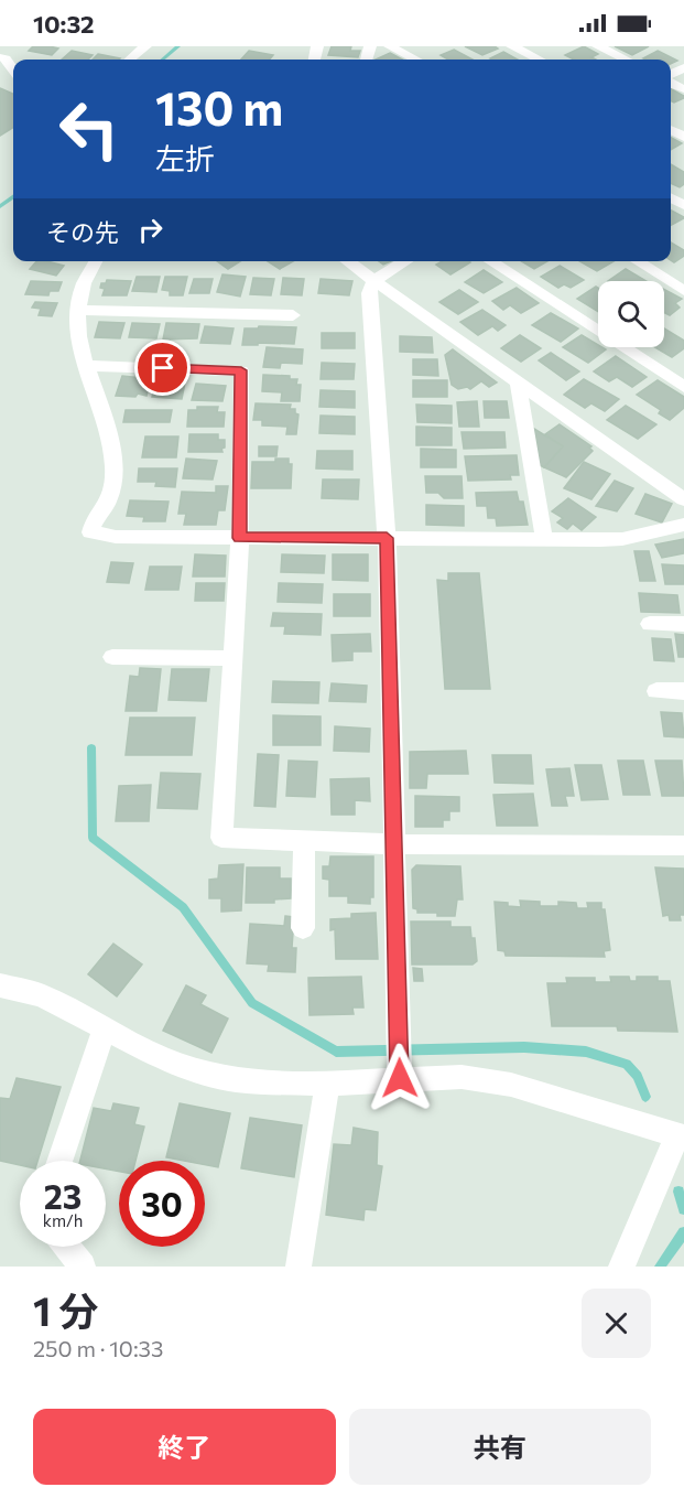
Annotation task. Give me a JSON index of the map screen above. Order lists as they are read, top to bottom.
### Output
{
  "page": {
    "status": "10:32",
    "turn": ["130 m", "左折"],
    "then": "その先",
    "speed": "23 km/h",
    "limit": "30",
    "heading": ["1 分", "250 m · 10:33"],
    "buttons": ["終了", "共有"]
  }
}
